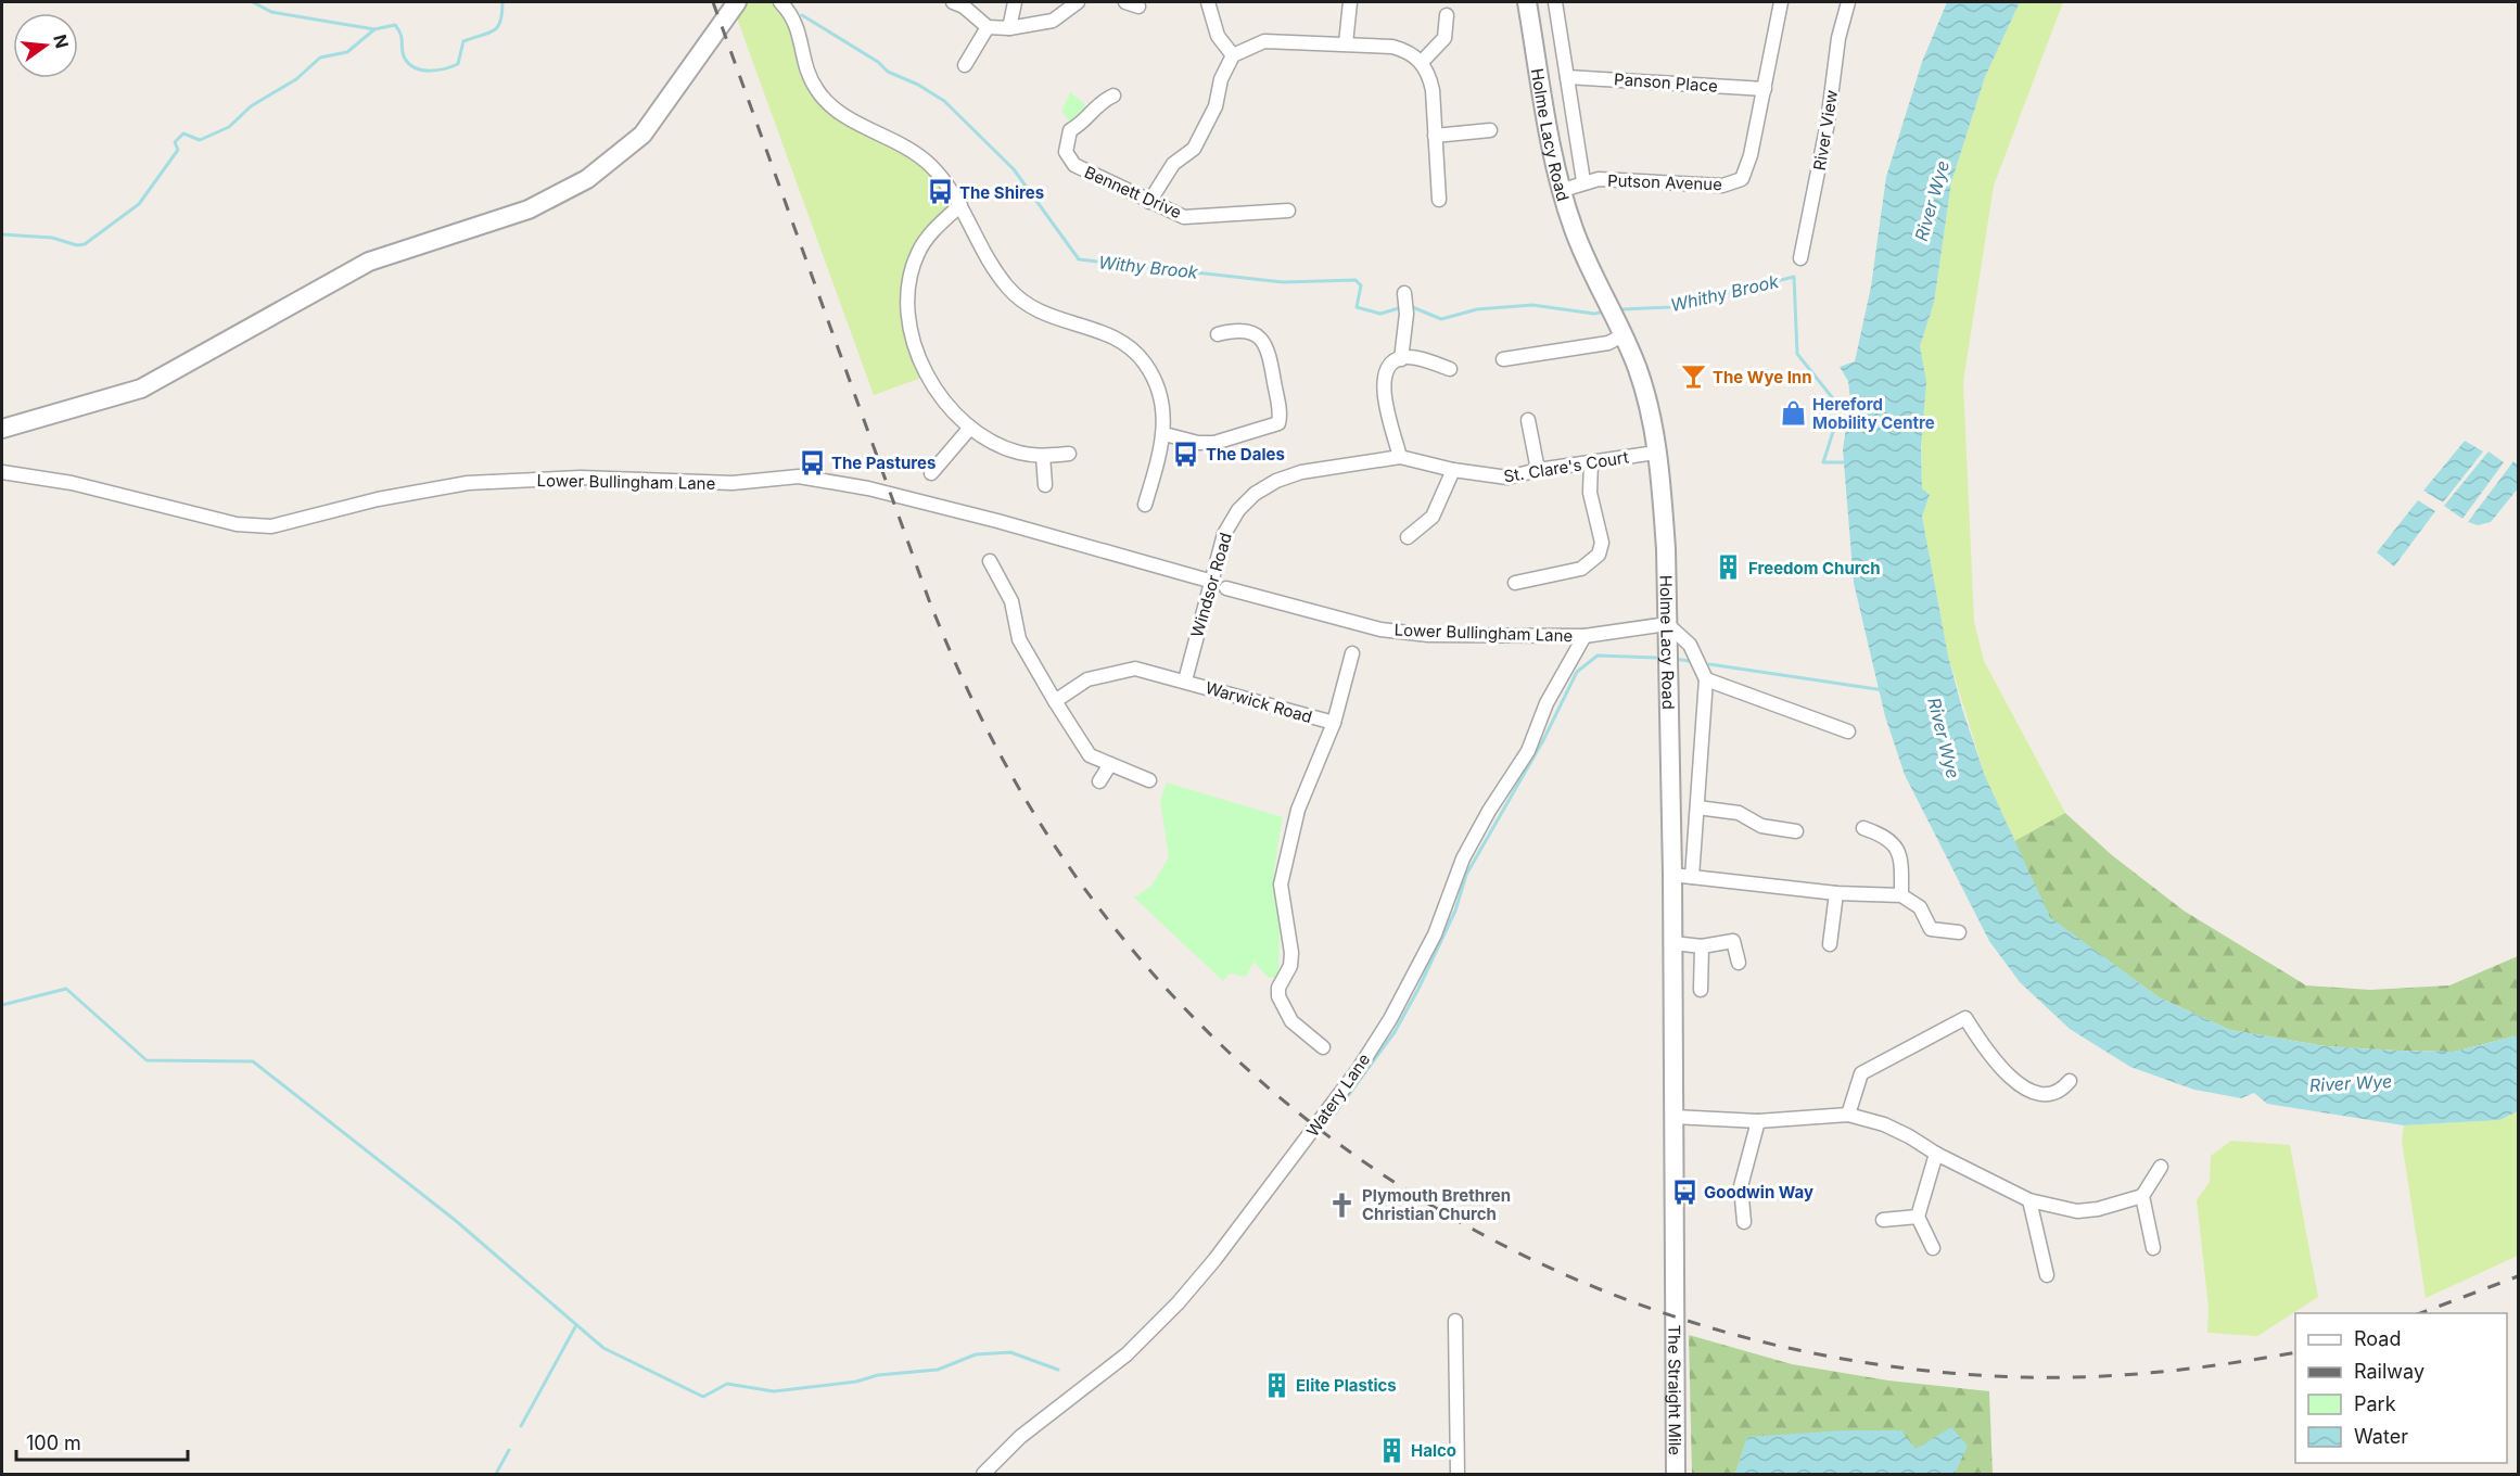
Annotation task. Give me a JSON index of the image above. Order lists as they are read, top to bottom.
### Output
{
  "streets": {
    "street": [
      "Panson Place",
      "River View",
      "Holme Lacy Road",
      "Putson Avenue",
      "Bennett Drive",
      "St. Clare's Court",
      "Lower Bullingham Lane",
      "Windsor Road",
      "Warwick Road",
      "Watery Lane",
      "The Straight Mile"
    ]
  },
  "crossings": [
    ["Panson Place", "Putson Avenue"],
    ["Holme Lacy Road", "Putson Avenue"],
    ["Holme Lacy Road", "St. Clare's Court"],
    ["Holme Lacy Road", "Lower Bullingham Lane"],
    ["Holme Lacy Road", "The Straight Mile"],
    ["St. Clare's Court", "Windsor Road"],
    ["Lower Bullingham Lane", "Windsor Road"],
    ["Lower Bullingham Lane", "Watery Lane"],
    ["Windsor Road", "Warwick Road"]
  ],
  "water": ["River Wye", "Withy Brook", "Whithy Brook"],
  "places": {
    "bus stop": [
      "The Shires",
      "The Dales",
      "The Pastures",
      "Goodwin Way"
    ],
    "bar": ["The Wye Inn"],
    "shop": ["Hereford Mobility Centre"],
    "building": ["Freedom Church", "Elite Plastics", "Halco"],
    "church": ["Plymouth Brethren Christian Church"]
  },
  "legend": [
    "Road",
    "Railway",
    "Park",
    "Water"
  ],
  "scale_bar": "100 m",
  "north": "right"
}
